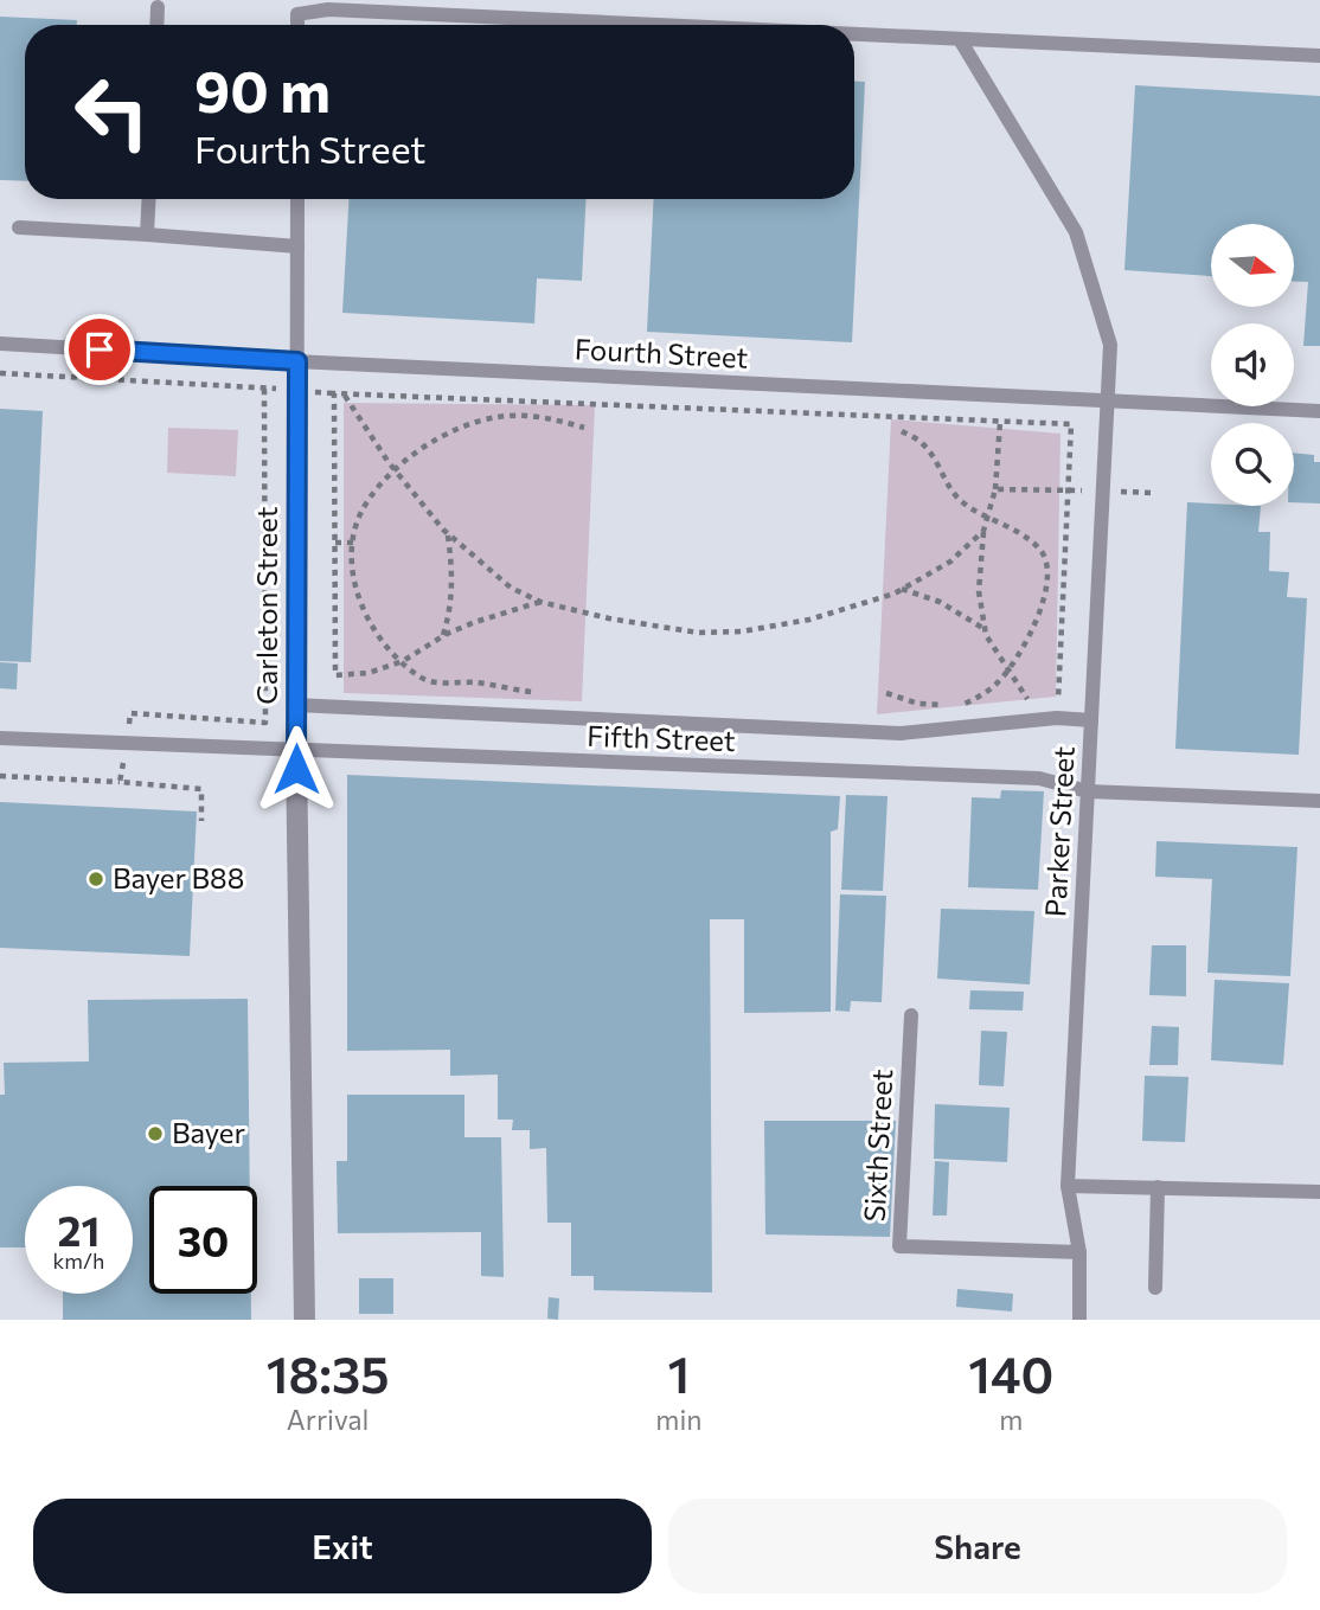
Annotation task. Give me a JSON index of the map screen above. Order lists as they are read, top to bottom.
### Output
{
  "streets": {
    "street": ["Carleton Street"],
    "lane": [
      "Fourth Street",
      "Fifth Street",
      "Parker Street",
      "Sixth Street"
    ]
  },
  "crossings": [
    ["Fourth Street", "Carleton Street"],
    ["Fourth Street", "Parker Street"],
    ["Carleton Street", "Fifth Street"],
    ["Fifth Street", "Parker Street"],
    ["Parker Street", "Sixth Street"]
  ],
  "places": ["Bayer B88", "Bayer"],
  "north": "right",
  "page": {
    "turn": ["90 m", "Fourth Street"],
    "speed": "21 km/h",
    "limit": "30",
    "eta": [
      "18:35",
      "Arrival",
      "1",
      "min",
      "140",
      "m"
    ],
    "buttons": ["Exit", "Share"]
  }
}
